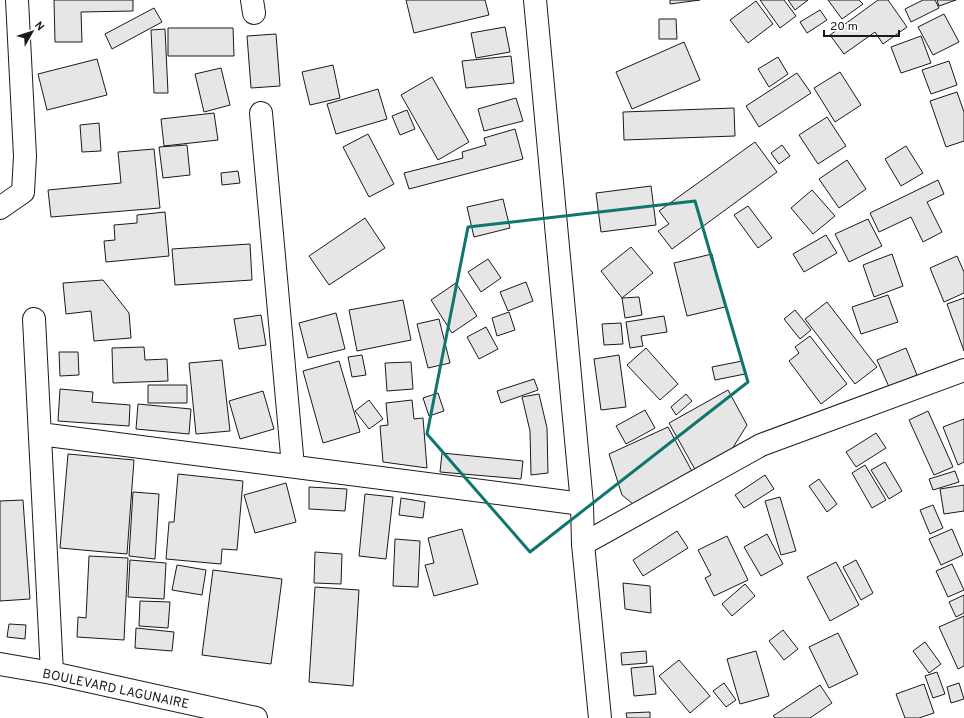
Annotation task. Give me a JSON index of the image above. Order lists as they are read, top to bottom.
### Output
{
  "streets": {
    "street": ["BOULEVARD LAGUNAIRE"]
  },
  "scale_bar": "20 m",
  "north": "top right"
}
